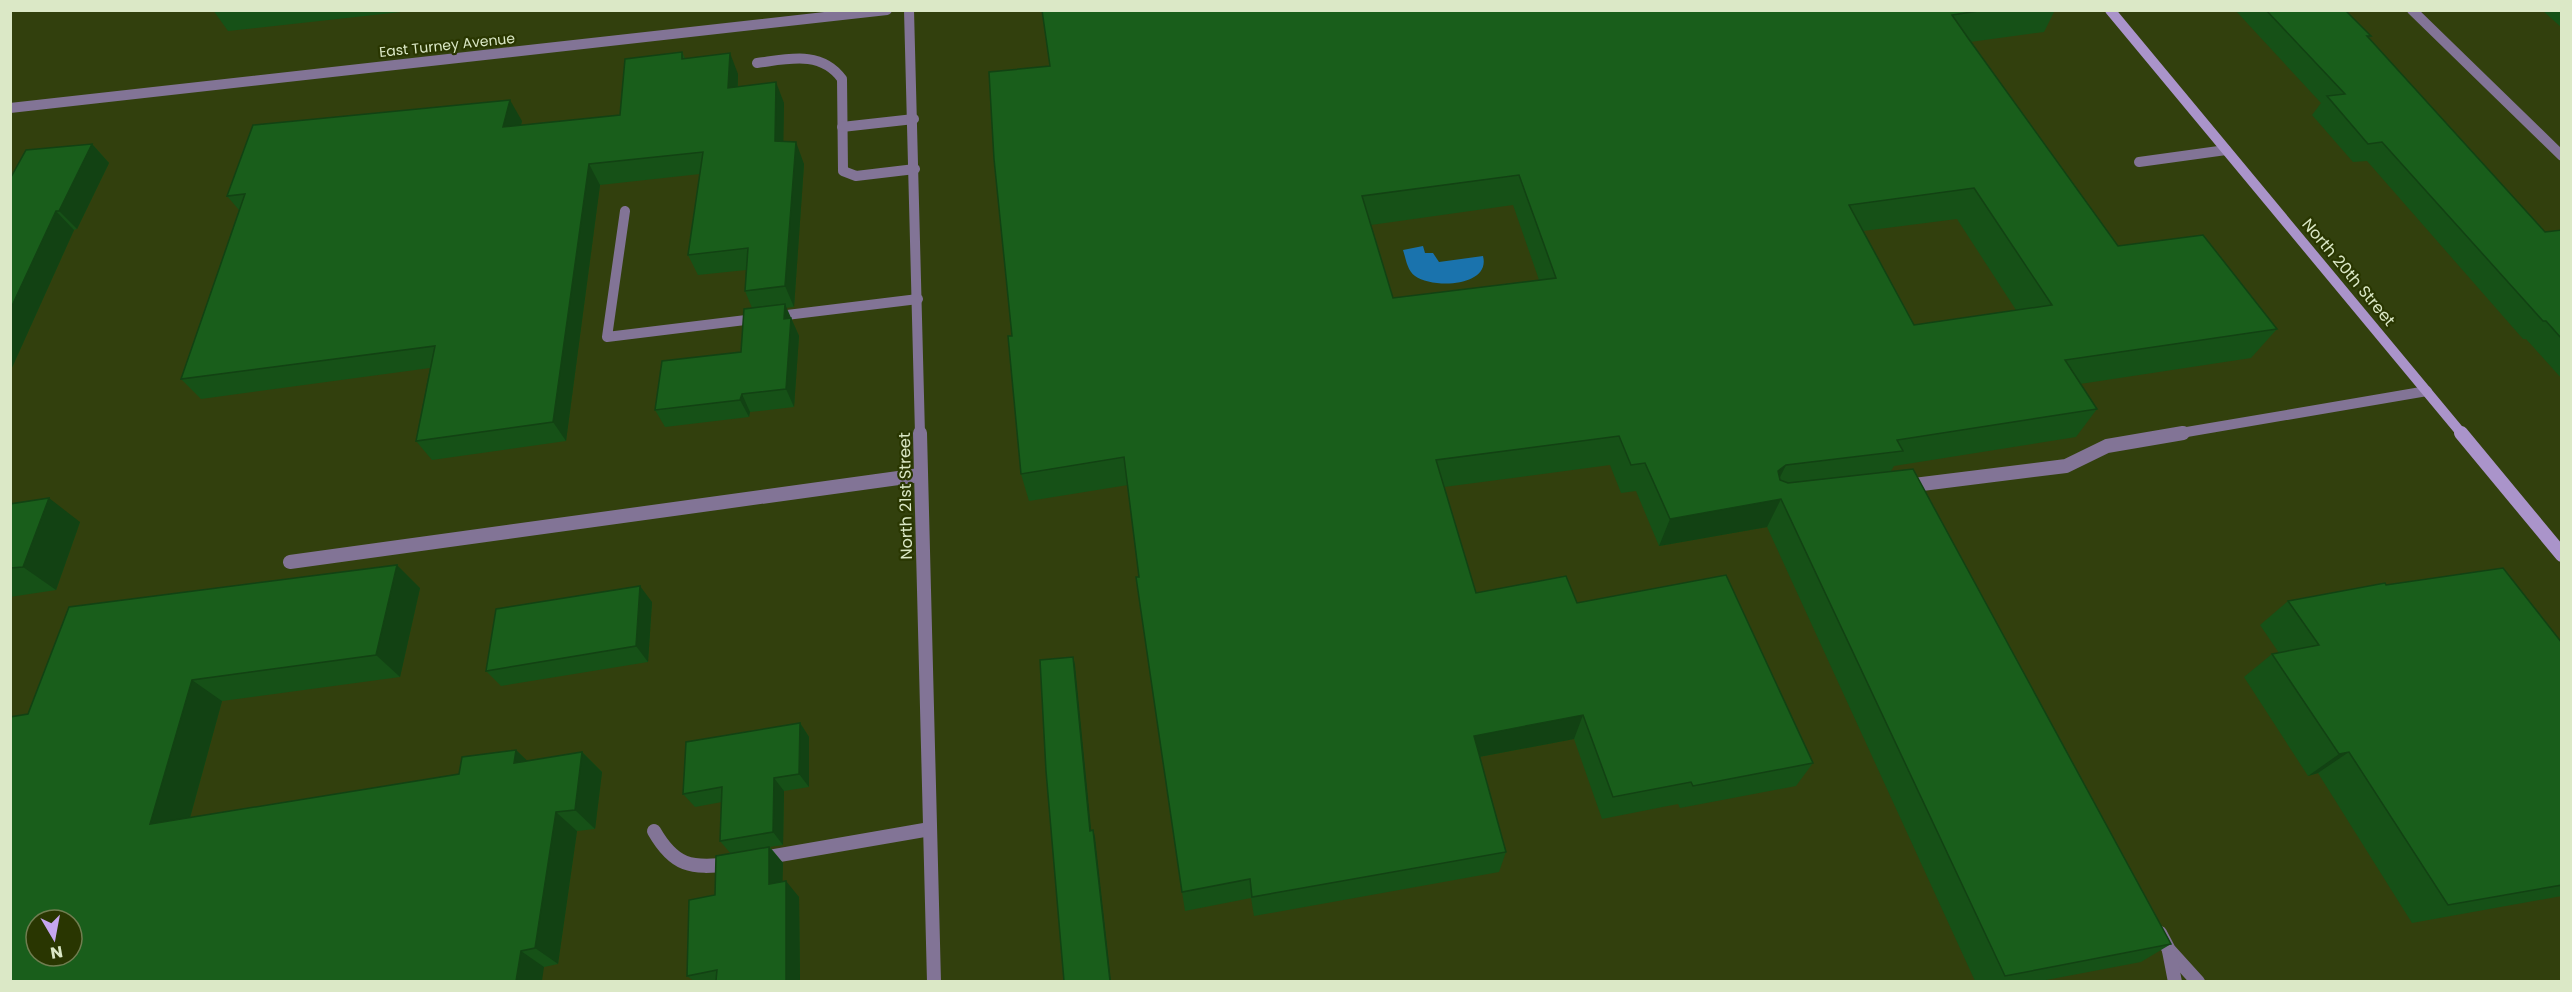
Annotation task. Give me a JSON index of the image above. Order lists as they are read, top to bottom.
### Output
{
  "streets": {
    "street": ["East Turney Avenue", "North 20th Street", "North 21st Street"]
  },
  "north": "bottom"
}
